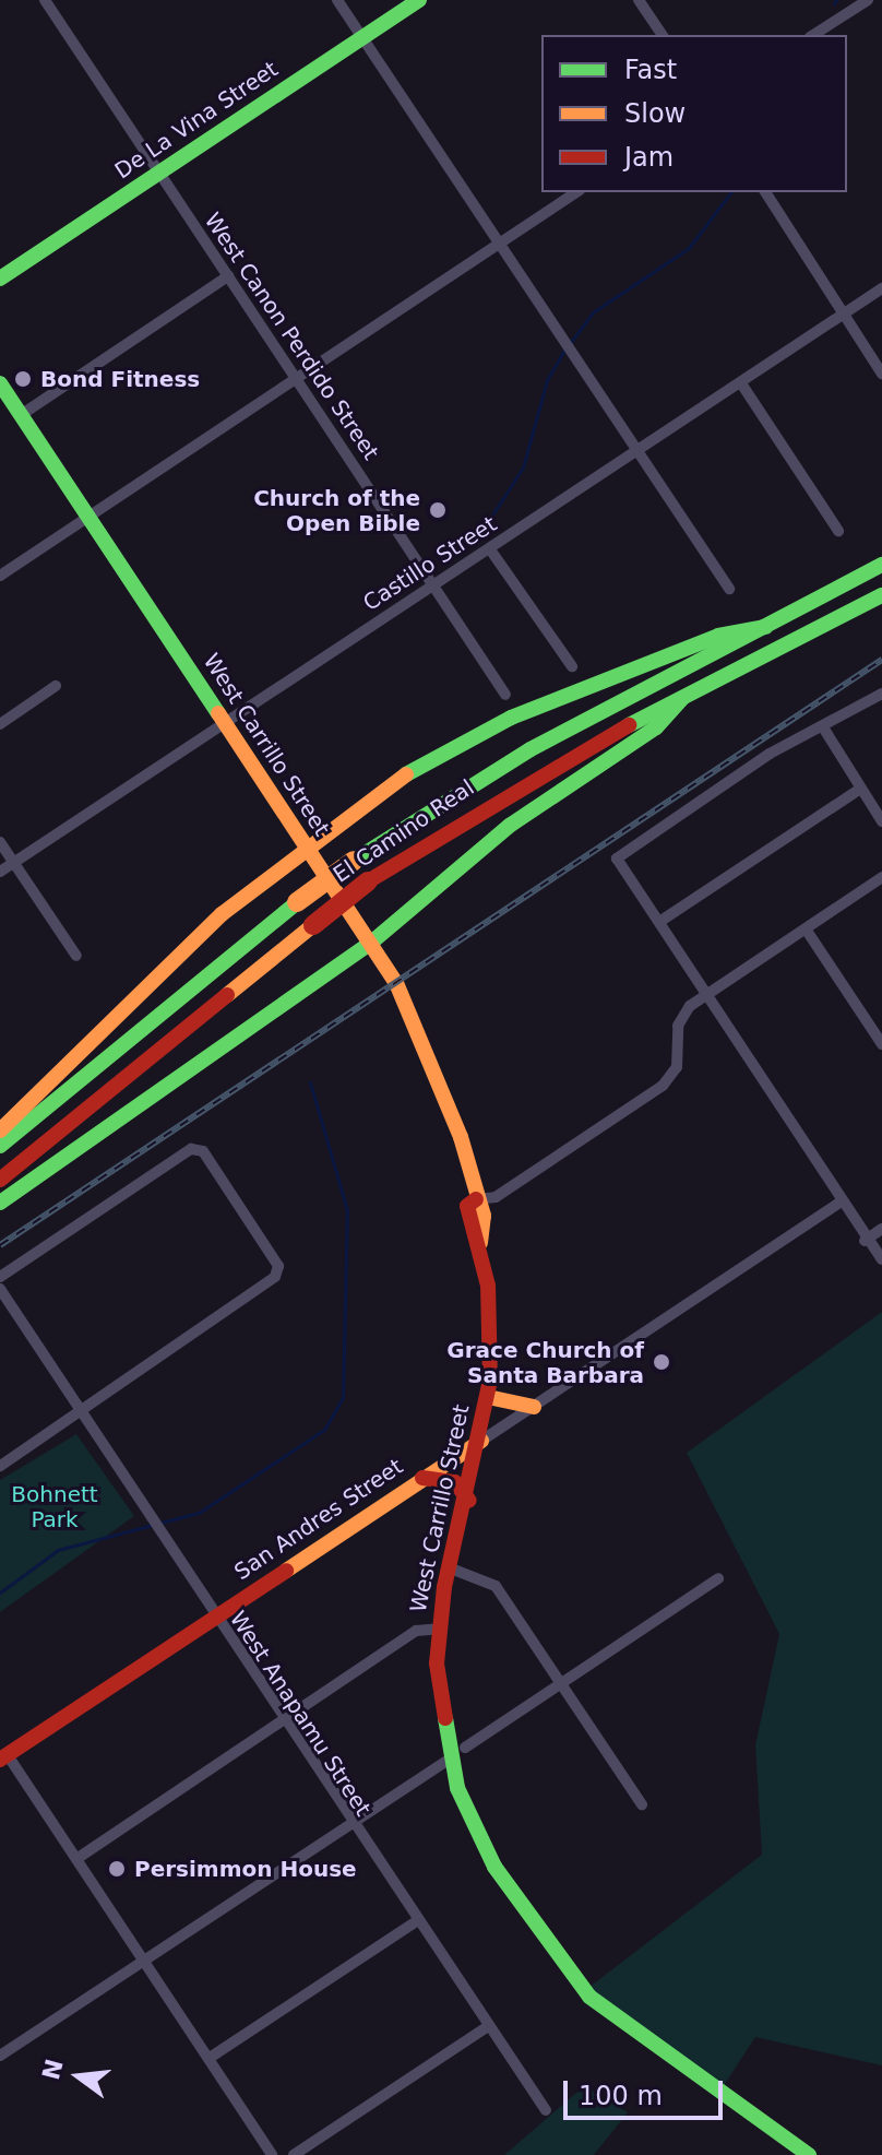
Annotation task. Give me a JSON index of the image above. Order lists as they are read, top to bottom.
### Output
{
  "streets": {
    "main road": [
      "De La Vina Street",
      "West Carrillo Street",
      "El Camino Real",
      "San Andres Street"
    ],
    "street": ["West Canon Perdido Street", "Castillo Street", "West Anapamu Street"]
  },
  "crossings": [
    ["De La Vina Street", "West Canon Perdido Street"],
    ["West Canon Perdido Street", "Castillo Street"],
    ["Castillo Street", "West Carrillo Street"],
    ["West Carrillo Street", "San Andres Street"],
    ["San Andres Street", "West Anapamu Street"]
  ],
  "parks": ["Bohnett Park"],
  "places": [
    "Bond Fitness",
    "Church of the Open Bible",
    "Grace Church of Santa Barbara",
    "Persimmon House"
  ],
  "legend": ["Fast", "Slow", "Jam"],
  "scale_bar": "100 m",
  "north": "left"
}
